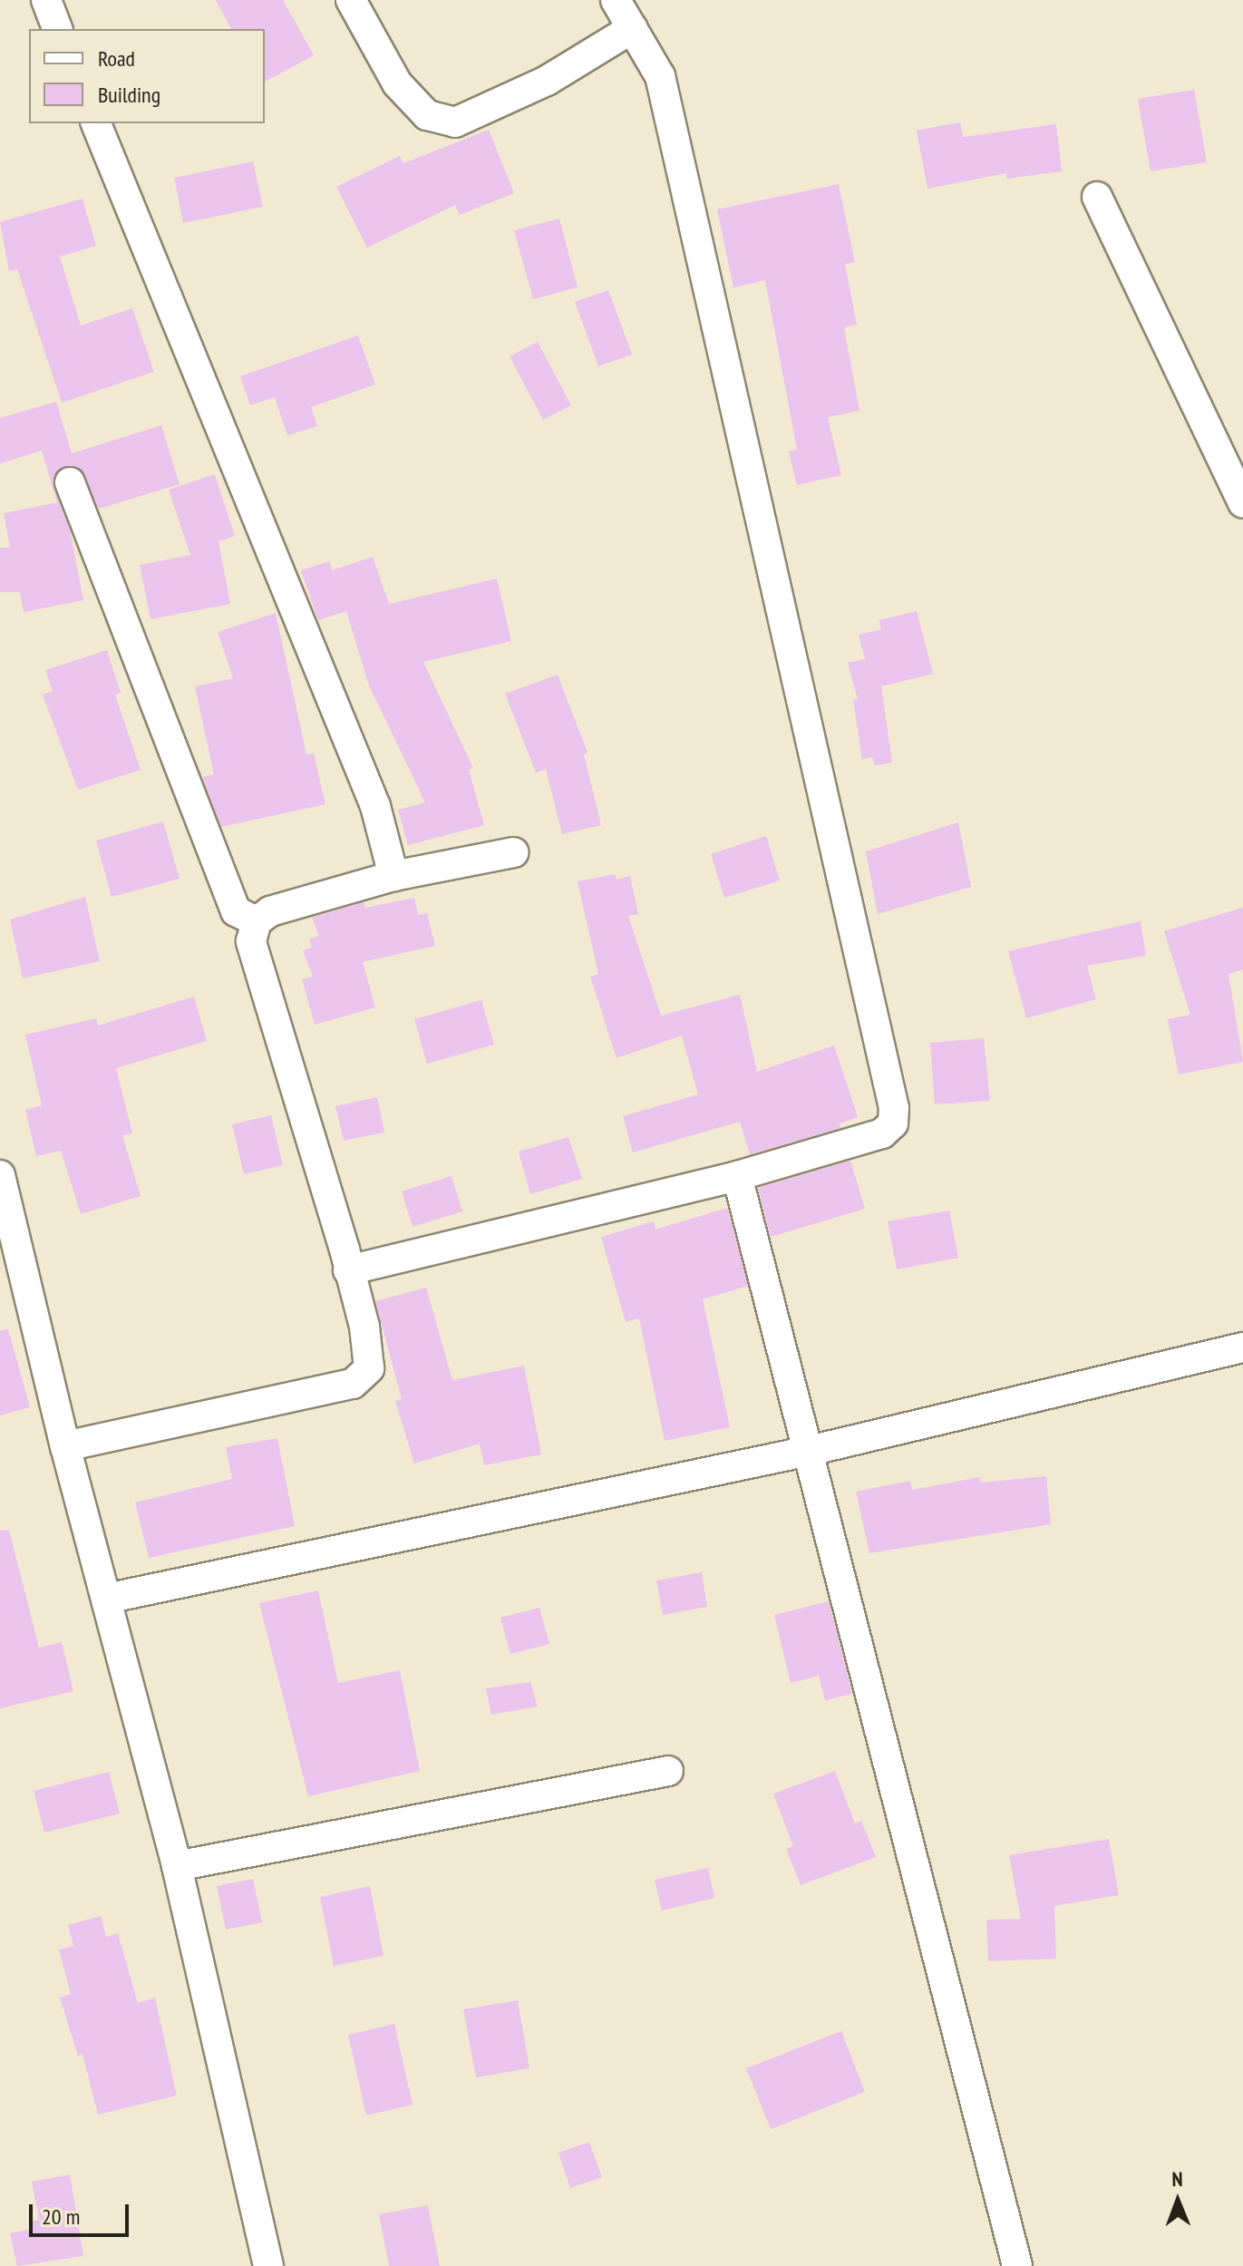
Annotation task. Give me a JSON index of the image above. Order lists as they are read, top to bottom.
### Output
{
  "legend": ["Road", "Building"],
  "scale_bar": "20 m",
  "north": "top"
}
